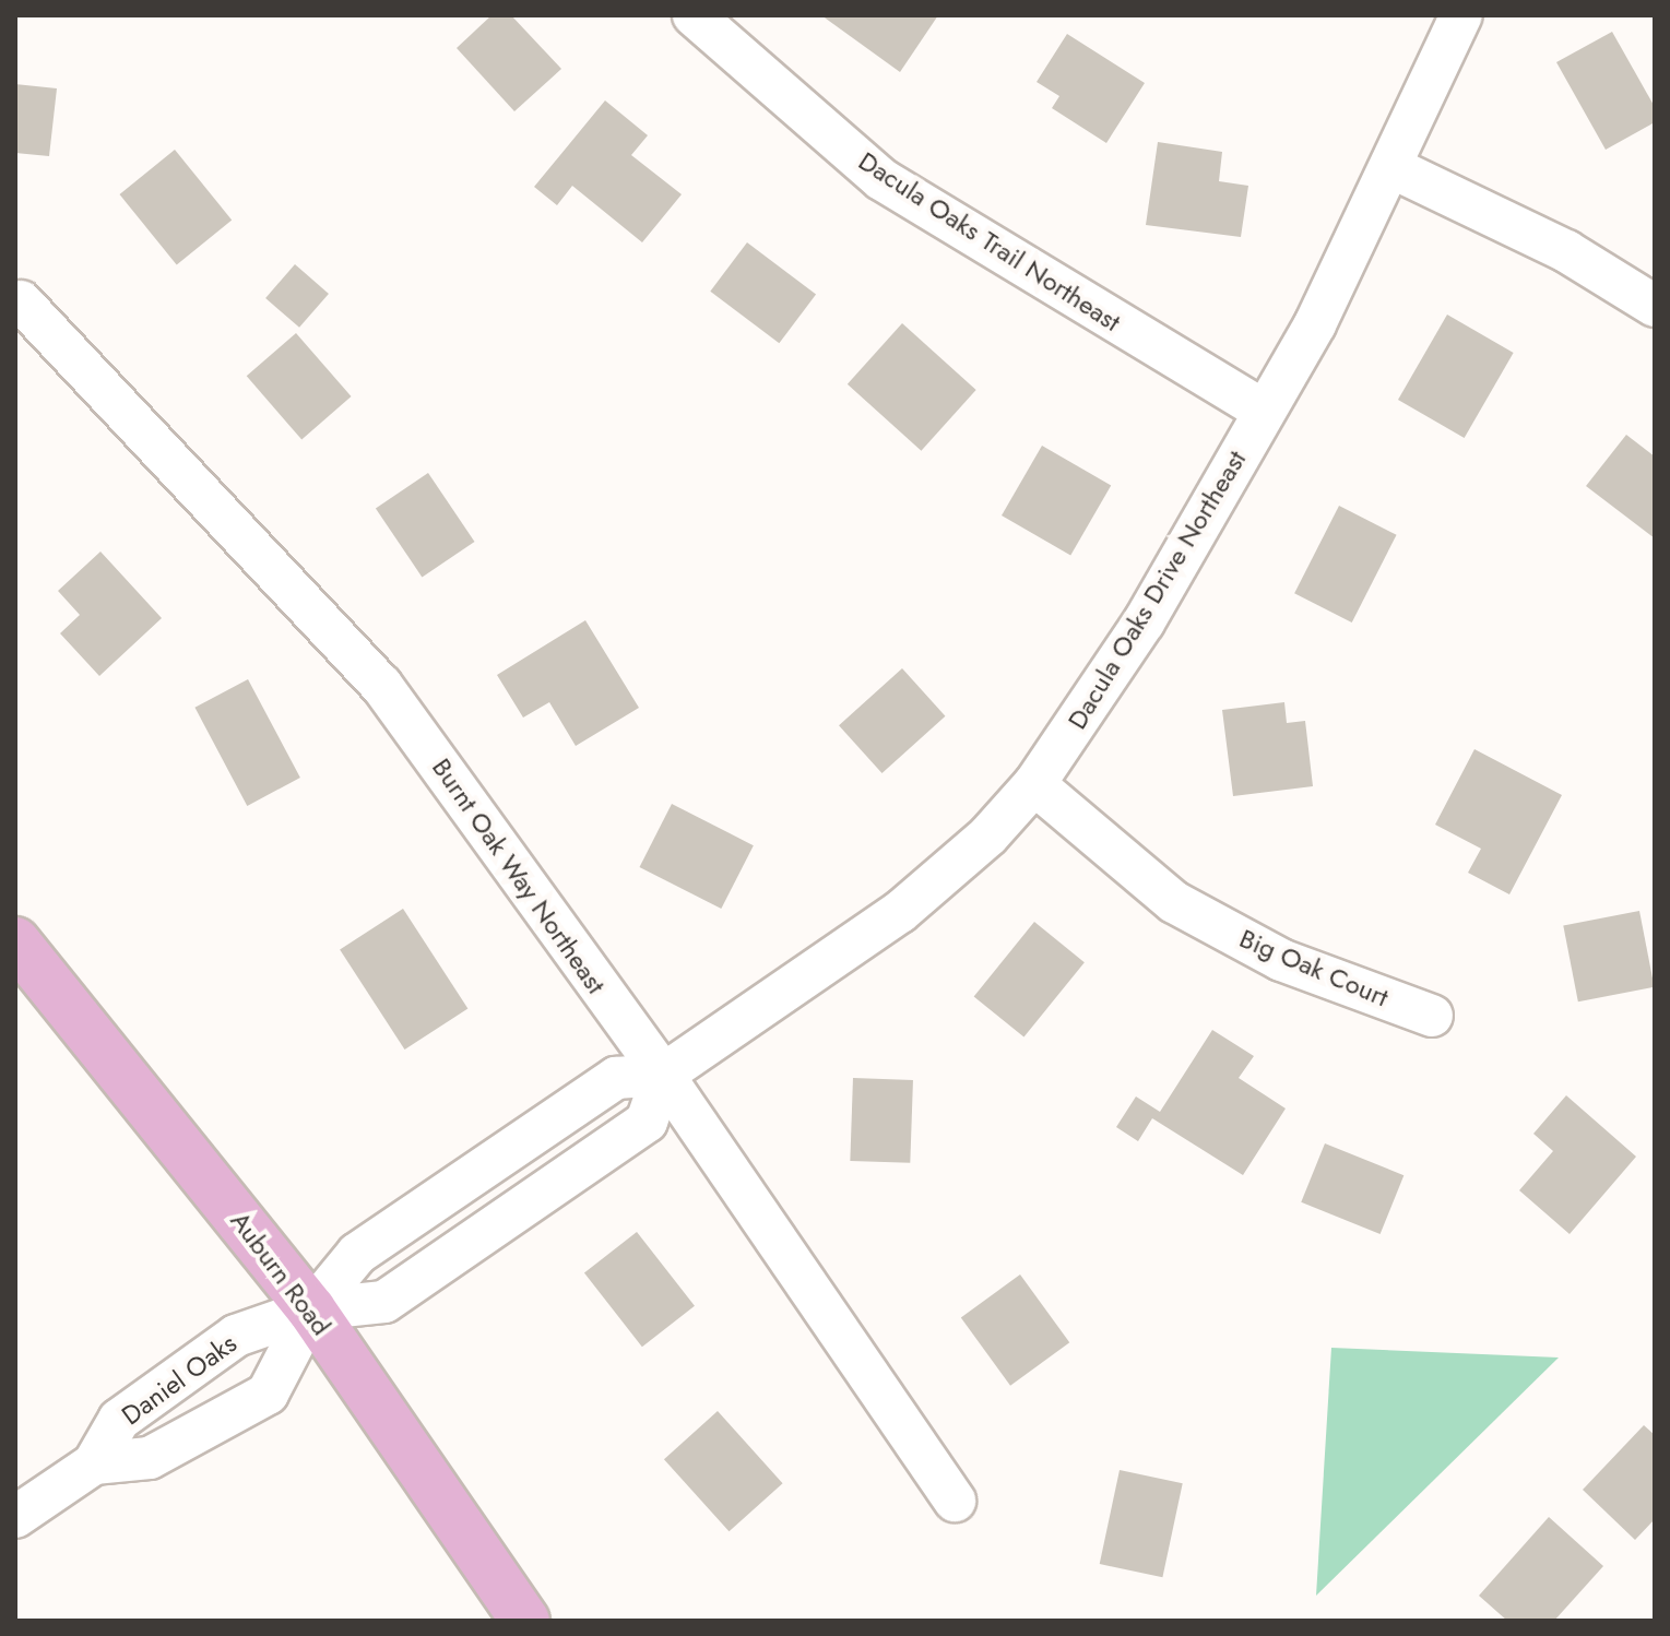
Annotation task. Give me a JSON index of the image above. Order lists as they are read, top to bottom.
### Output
{
  "streets": {
    "main road": ["Auburn Road"],
    "street": [
      "Dacula Oaks Trail Northeast",
      "Dacula Oaks Drive Northeast",
      "Burnt Oak Way Northeast",
      "Big Oak Court",
      "Daniel Oaks"
    ]
  },
  "crossings": [
    ["Dacula Oaks Trail Northeast", "Dacula Oaks Drive Northeast"],
    ["Dacula Oaks Drive Northeast", "Burnt Oak Way Northeast"],
    ["Dacula Oaks Drive Northeast", "Big Oak Court"],
    ["Auburn Road", "Daniel Oaks"]
  ]
}
